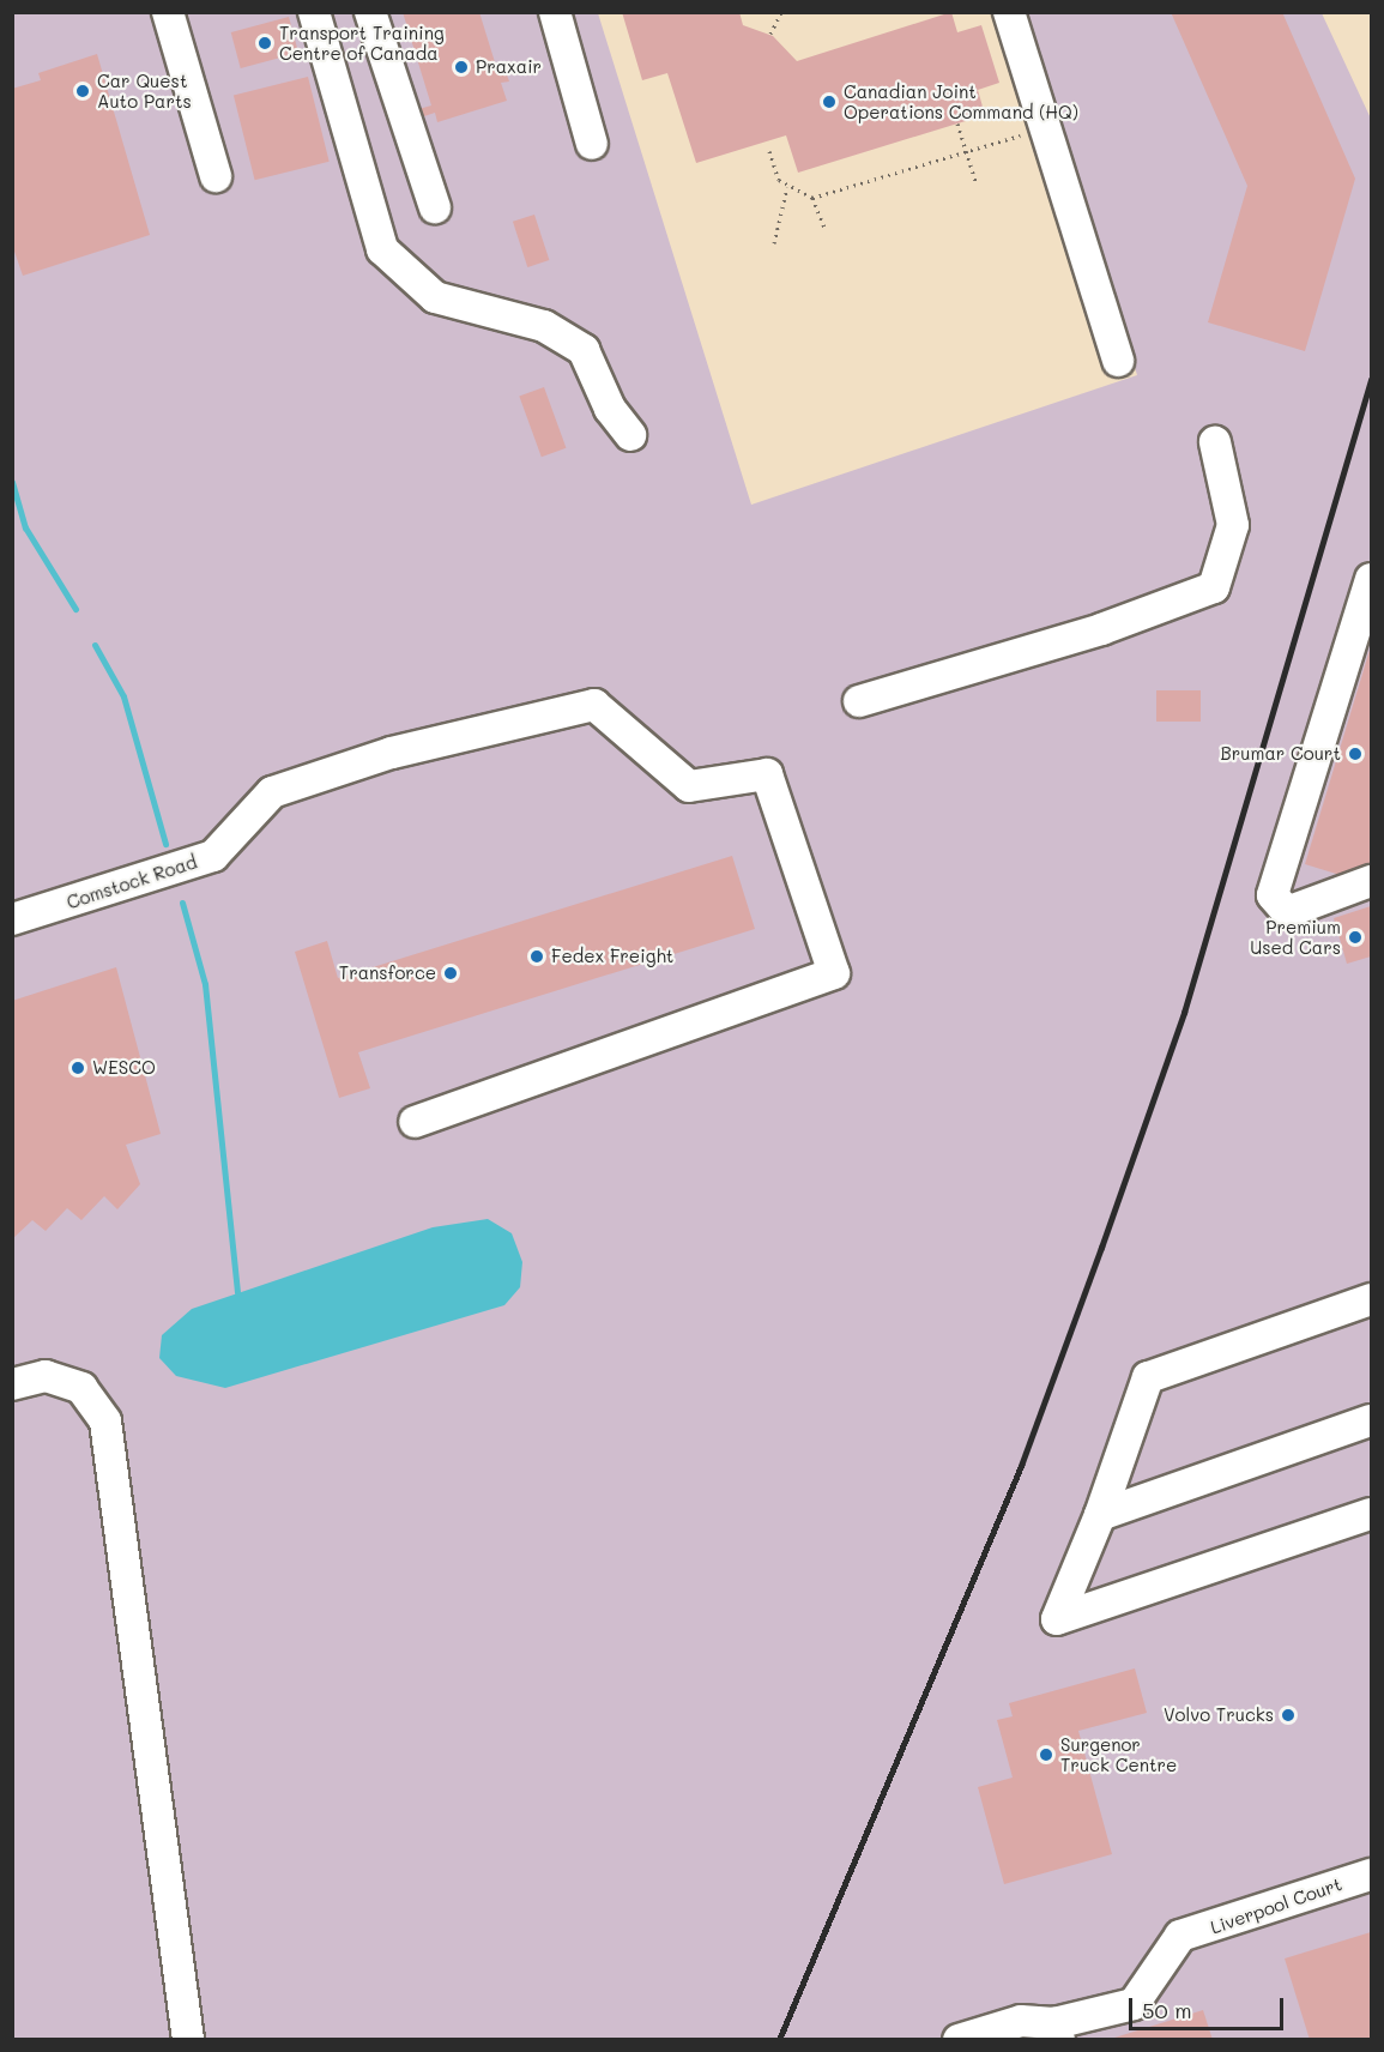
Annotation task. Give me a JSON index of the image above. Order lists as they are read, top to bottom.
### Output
{
  "streets": {
    "street": ["Comstock Road", "Liverpool Court"]
  },
  "places": [
    "Transport Training Centre of Canada",
    "Praxair",
    "Car Quest Auto Parts",
    "Canadian Joint Operations Command (HQ)",
    "Brumar Court",
    "Premium Used Cars",
    "Fedex Freight",
    "Transforce",
    "WESCO",
    "Volvo Trucks",
    "Surgenor Truck Centre"
  ],
  "scale_bar": "50 m"
}
